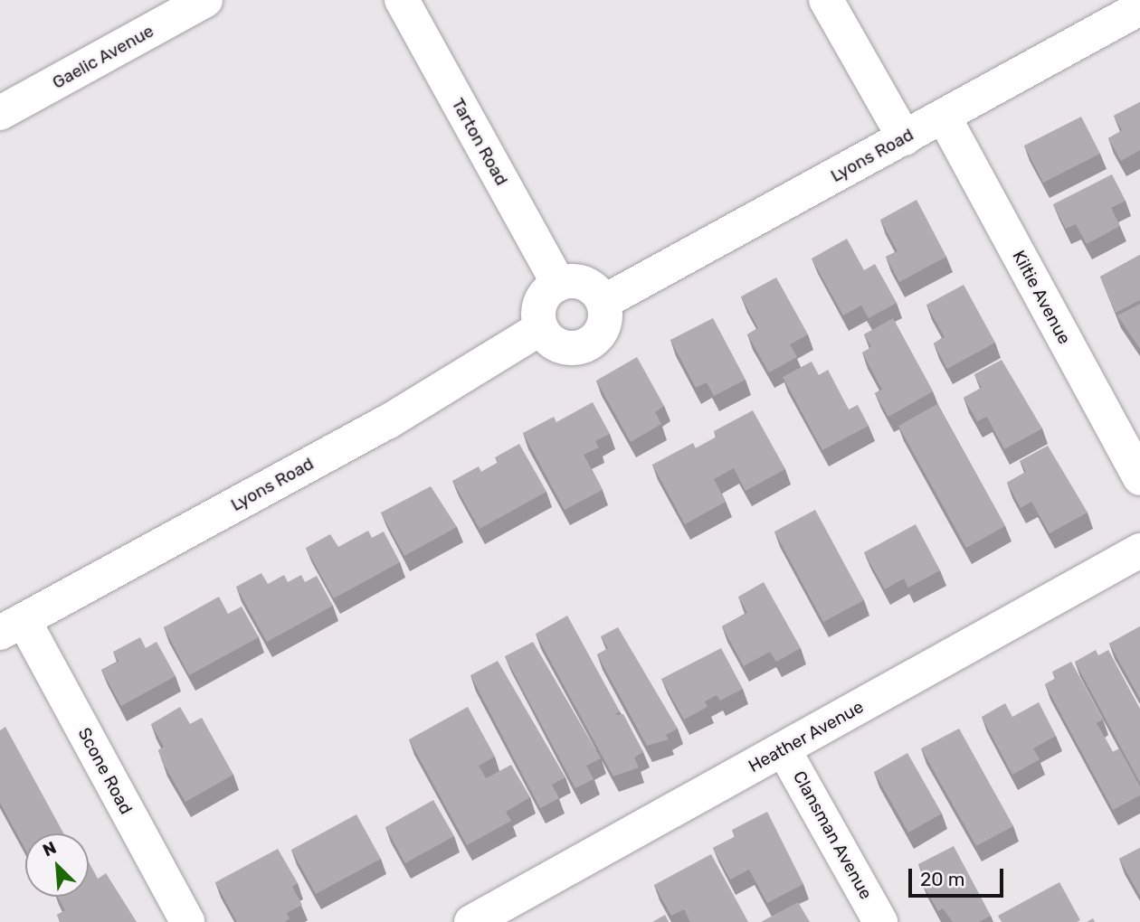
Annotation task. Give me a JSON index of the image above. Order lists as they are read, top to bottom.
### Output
{
  "streets": {
    "street": [
      "Gaelic Avenue",
      "Tarton Road",
      "Lyons Road",
      "Kiltie Avenue",
      "Heather Avenue",
      "Scone Road",
      "Clansman Avenue"
    ]
  },
  "crossings": [
    ["Tarton Road", "Lyons Road"],
    ["Lyons Road", "Kiltie Avenue"],
    ["Lyons Road", "Scone Road"],
    ["Heather Avenue", "Clansman Avenue"]
  ],
  "scale_bar": "20 m",
  "north": "top left"
}
